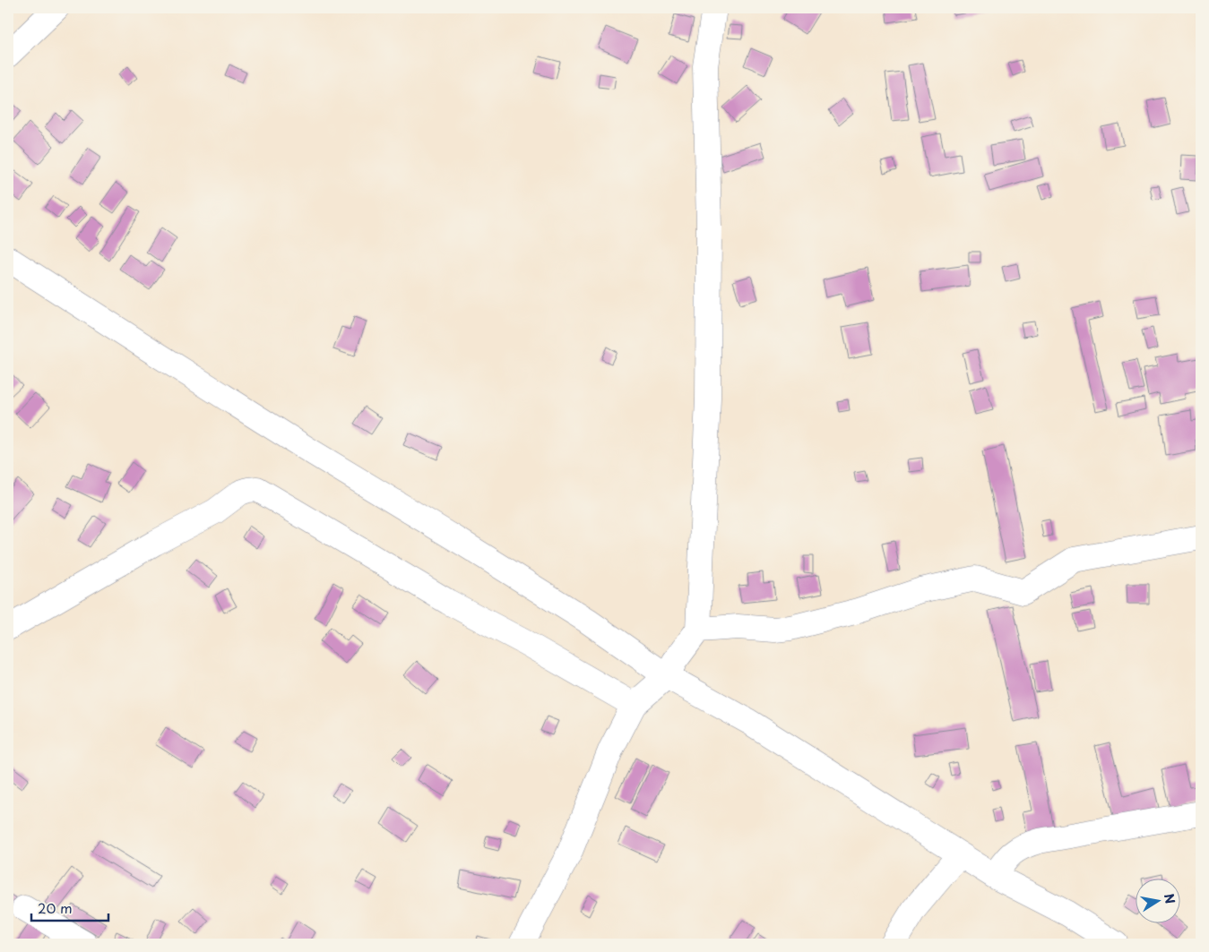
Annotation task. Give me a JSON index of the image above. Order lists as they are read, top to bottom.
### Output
{
  "scale_bar": "20 m",
  "north": "right"
}
